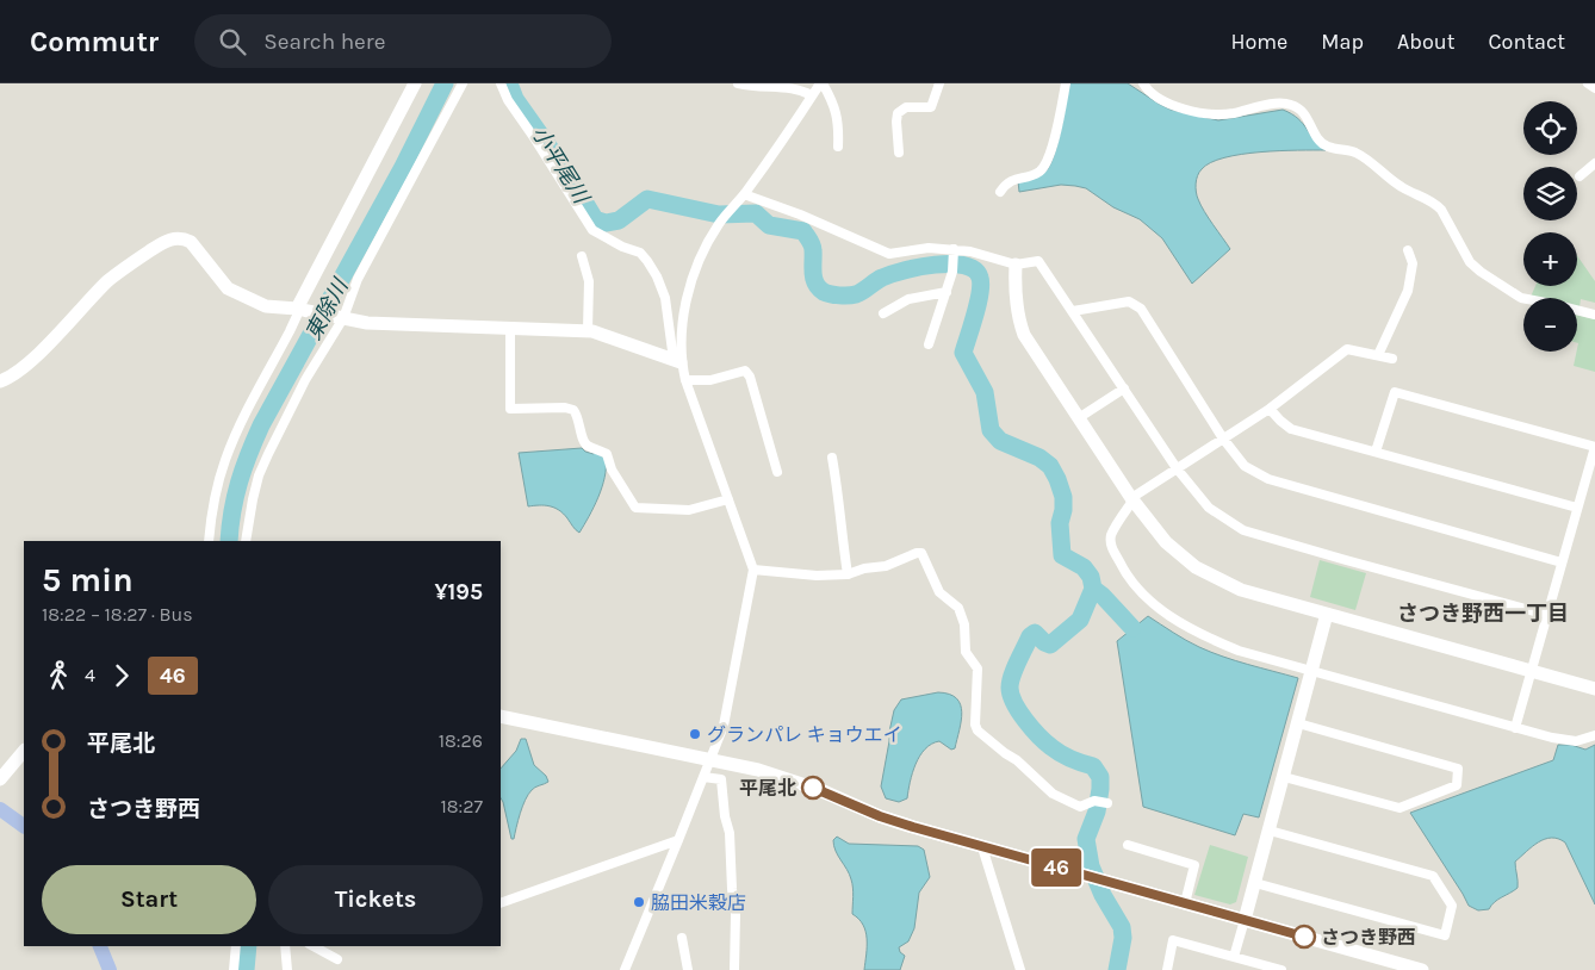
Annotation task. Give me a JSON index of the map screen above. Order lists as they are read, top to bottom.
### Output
{
  "districts": ["さつき野西一丁目"],
  "water": ["小平尾川", "東除川"],
  "places": [
    "グランパレ キョウエイ",
    "平尾北",
    "脇田米穀店",
    "さつき野西"
  ],
  "lines": ["bus line 46"],
  "page": {
    "header": "Commutr",
    "search": "Search here",
    "nav": [
      "Home",
      "Map",
      "About",
      "Contact"
    ],
    "on_map": "46",
    "map_buttons": ["+", "−"],
    "heading": ["5 min", "18:22 – 18:27 · Bus", "¥195"],
    "legs": ["4", "46"],
    "list": [
      {
        "name": "平尾北",
        "value": "18:26"
      },
      {
        "name": "さつき野西",
        "value": "18:27"
      }
    ],
    "buttons": ["Start", "Tickets"]
  }
}
